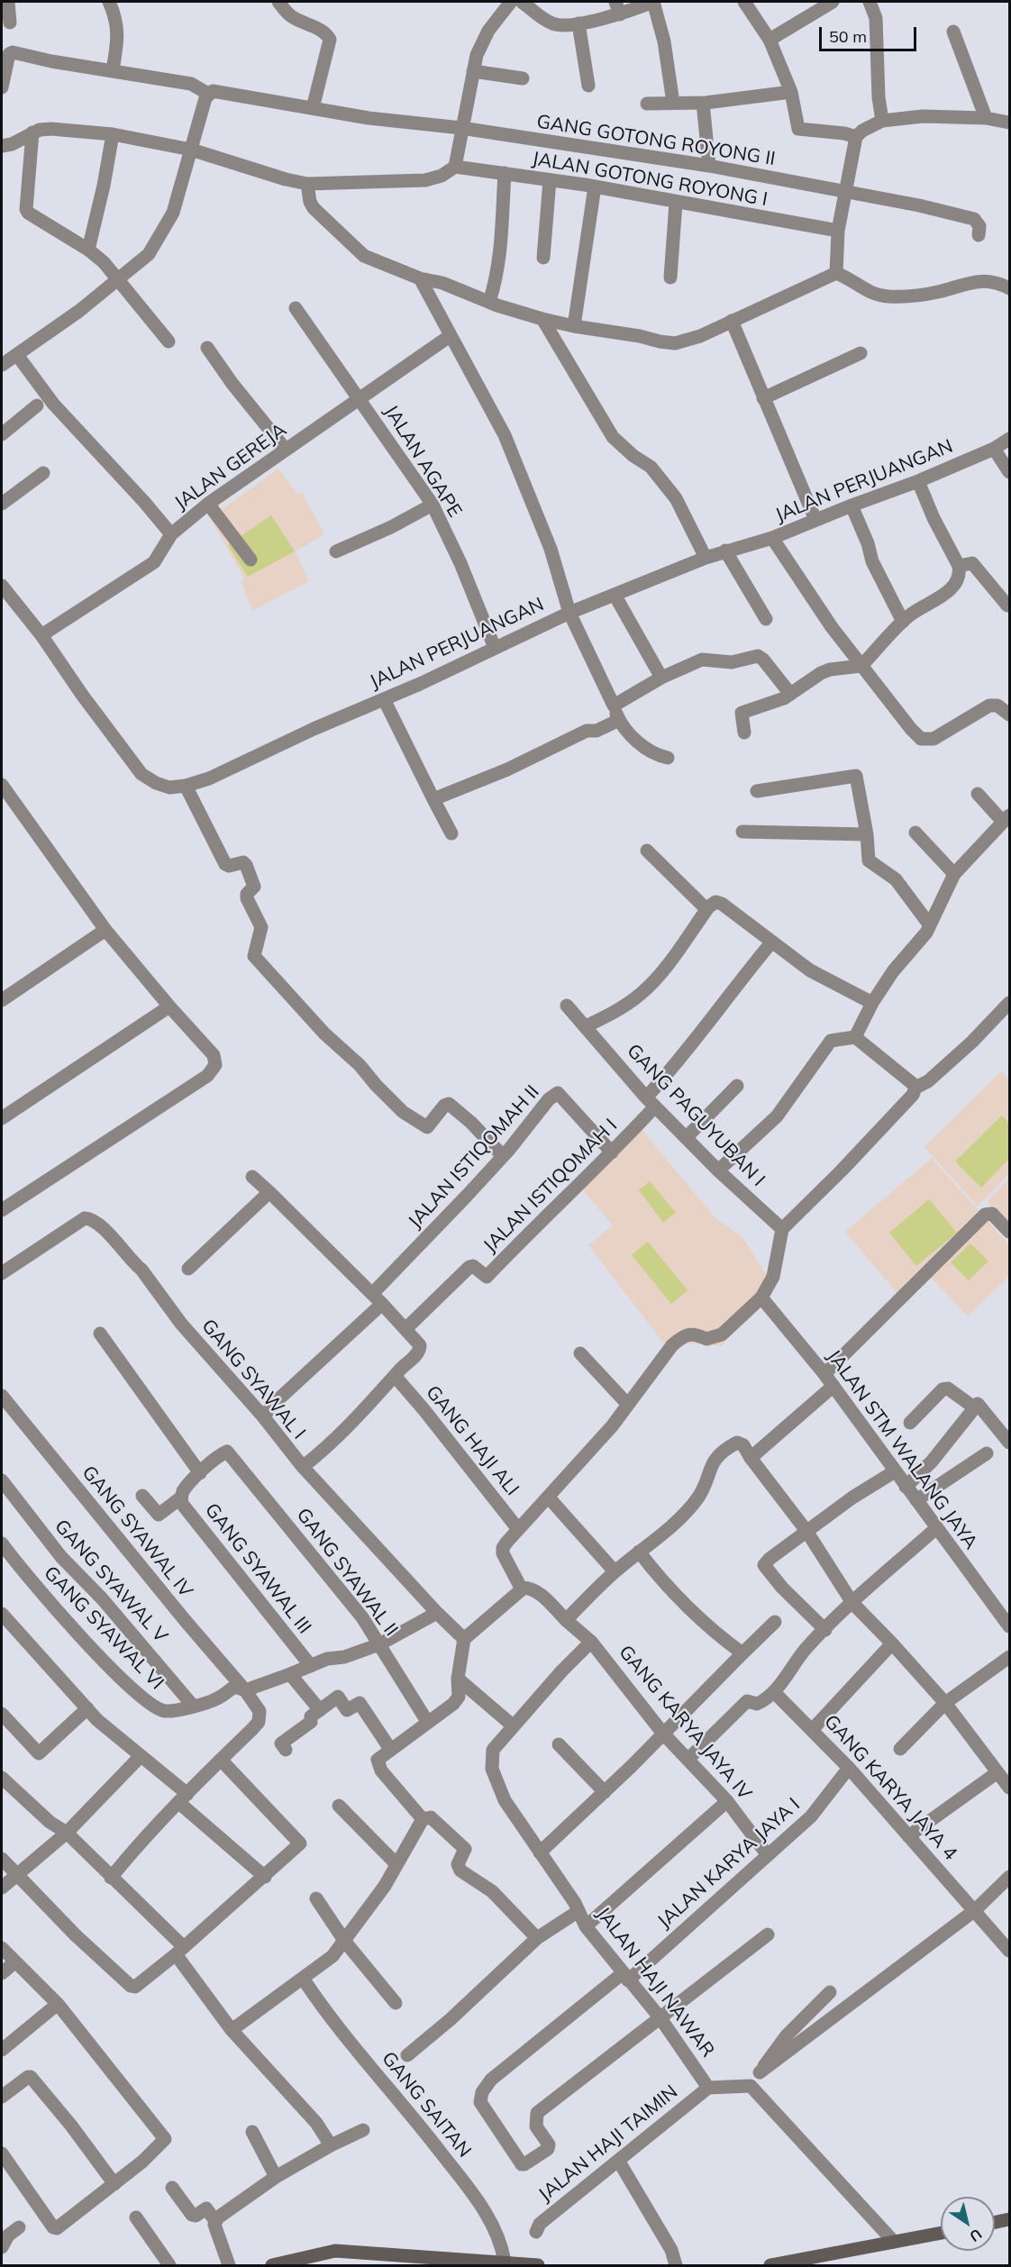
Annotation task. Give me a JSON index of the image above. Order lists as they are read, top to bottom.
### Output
{
  "streets": {
    "street": [
      "GANG GOTONG ROYONG II",
      "JALAN GOTONG ROYONG I",
      "JALAN AGAPE",
      "JALAN GEREJA",
      "JALAN PERJUANGAN",
      "GANG PAGUYUBAN I",
      "JALAN ISTIQOMAH II",
      "JALAN ISTIQOMAH I",
      "GANG SYAWAL I",
      "GANG HAJI ALI",
      "JALAN STM WALANG JAYA",
      "GANG SYAWAL IV",
      "GANG SYAWAL III",
      "GANG SYAWAL II",
      "GANG SYAWAL V",
      "GANG SYAWAL VI",
      "GANG KARYA JAYA IV",
      "GANG KARYA JAYA 4",
      "JALAN KARYA JAYA I",
      "JALAN HAJI NAWAR",
      "GANG SAITAN",
      "JALAN HAJI TAIMIN"
    ]
  },
  "crossings": [
    ["JALAN AGAPE", "JALAN GEREJA"],
    ["JALAN AGAPE", "JALAN PERJUANGAN"],
    ["JALAN GEREJA", "JALAN PERJUANGAN"],
    ["GANG PAGUYUBAN I", "JALAN ISTIQOMAH I"],
    ["JALAN ISTIQOMAH II", "JALAN ISTIQOMAH I"],
    ["GANG SYAWAL I", "GANG SYAWAL VI"],
    ["GANG SYAWAL IV", "GANG SYAWAL VI"],
    ["GANG SYAWAL III", "GANG SYAWAL VI"],
    ["GANG SYAWAL II", "GANG SYAWAL VI"],
    ["GANG SYAWAL V", "GANG SYAWAL VI"],
    ["GANG KARYA JAYA IV", "JALAN KARYA JAYA I"],
    ["GANG KARYA JAYA IV", "JALAN HAJI NAWAR"],
    ["GANG KARYA JAYA 4", "JALAN KARYA JAYA I"],
    ["JALAN KARYA JAYA I", "JALAN HAJI NAWAR"],
    ["JALAN HAJI NAWAR", "JALAN HAJI TAIMIN"]
  ],
  "scale_bar": "50 m",
  "north": "bottom right"
}
